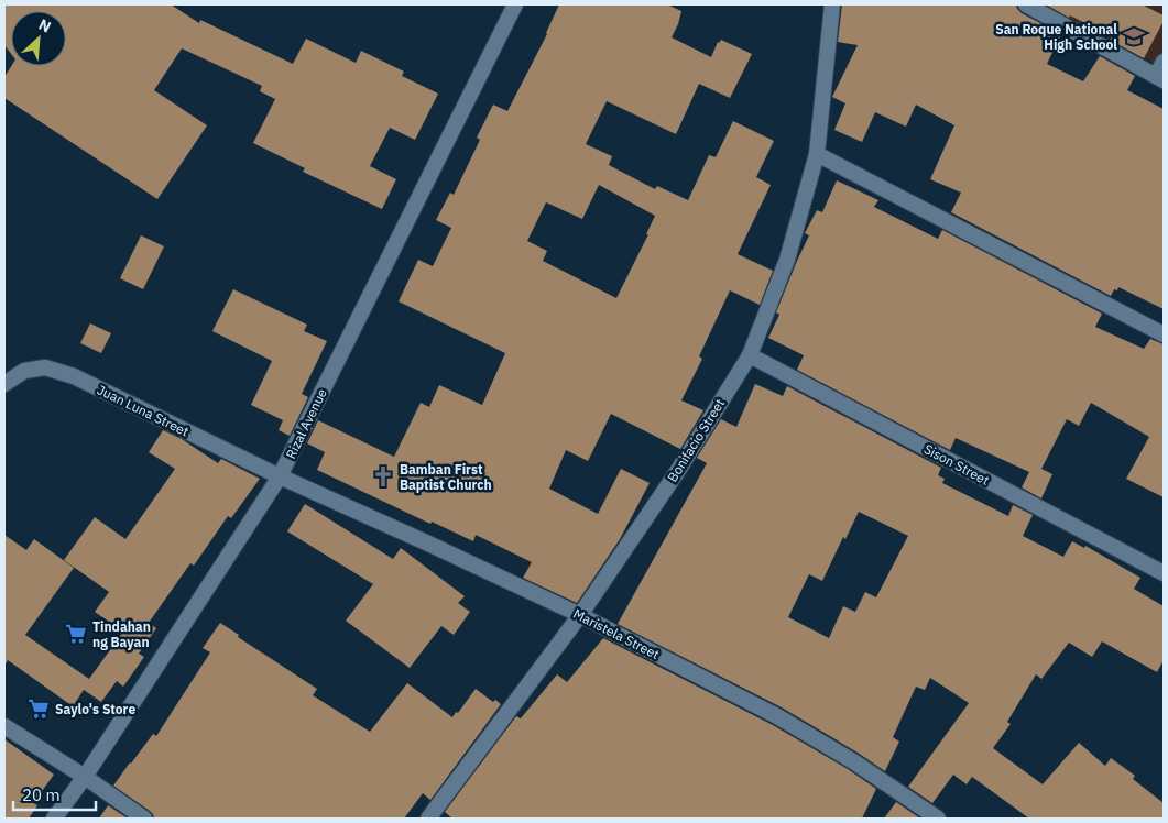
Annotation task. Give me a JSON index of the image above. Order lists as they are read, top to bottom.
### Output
{
  "streets": {
    "street": [
      "Juan Luna Street",
      "Rizal Avenue",
      "Bonifacio Street",
      "Sison Street",
      "Maristela Street"
    ]
  },
  "crossings": [
    ["Juan Luna Street", "Rizal Avenue"],
    ["Juan Luna Street", "Maristela Street"],
    ["Rizal Avenue", "Maristela Street"],
    ["Bonifacio Street", "Sison Street"],
    ["Bonifacio Street", "Maristela Street"]
  ],
  "places": {
    "school or university": ["San Roque National High School"],
    "church": ["Bamban First Baptist Church"],
    "supermarket": ["Tindahan ng Bayan", "Saylo's Store"]
  },
  "scale_bar": "20 m",
  "north": "top right"
}
